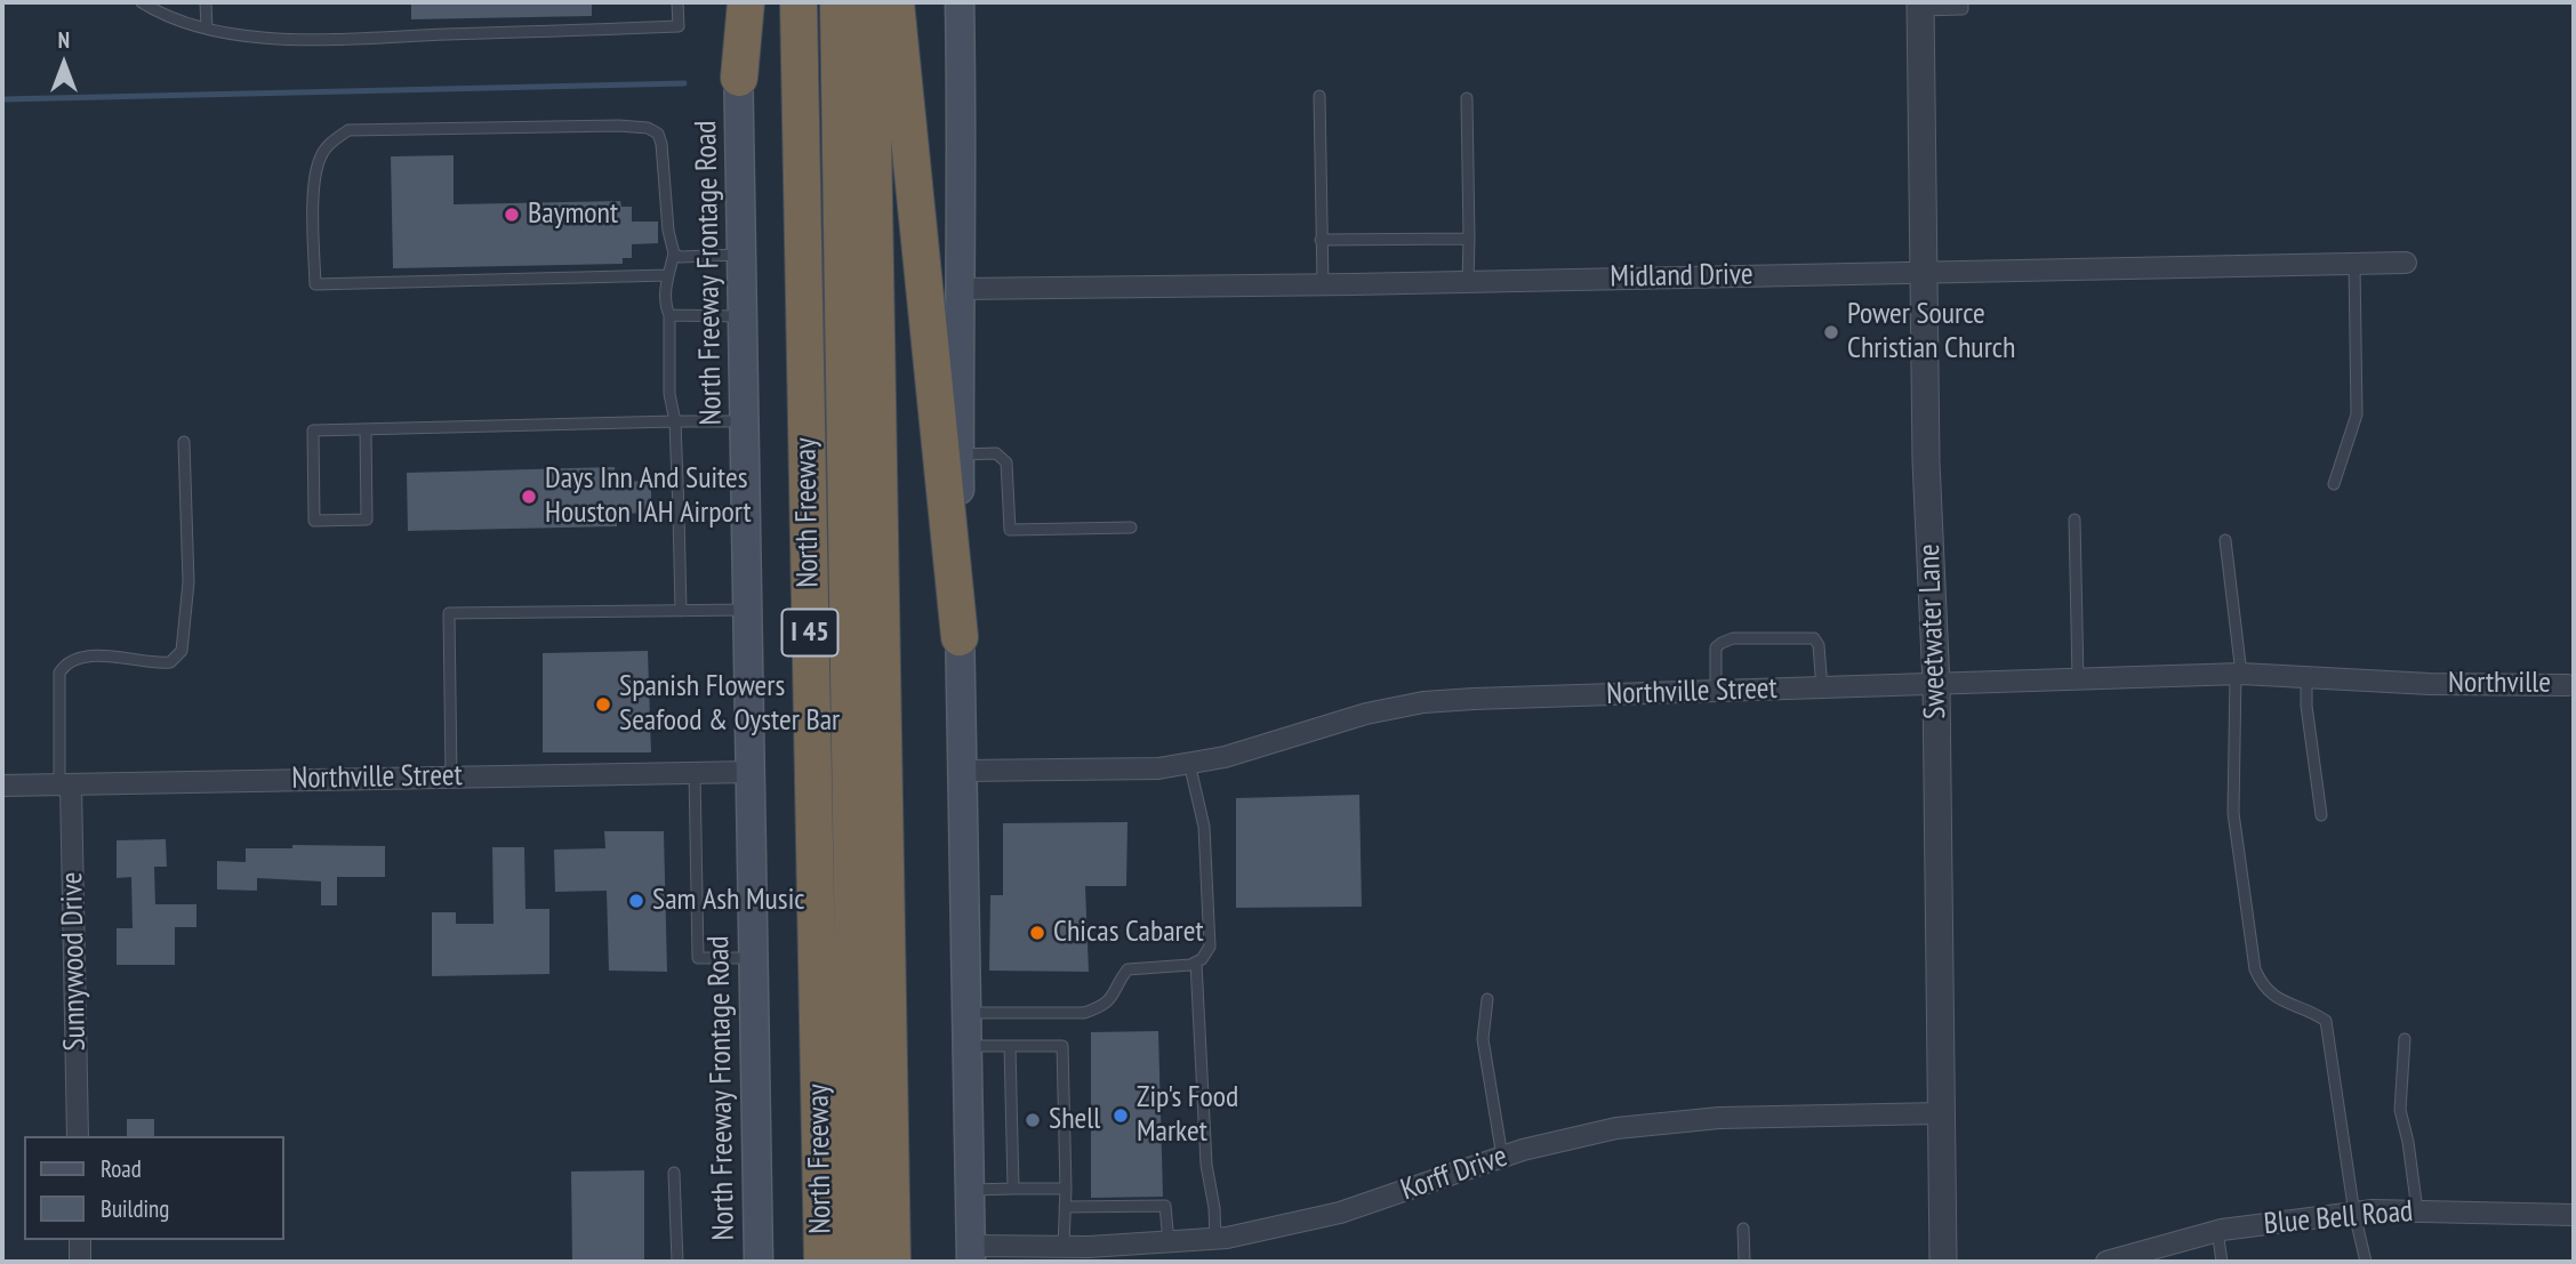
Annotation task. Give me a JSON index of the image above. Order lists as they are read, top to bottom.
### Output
{
  "streets": {
    "highway": ["North Freeway", "I 45"],
    "main road": ["North Freeway Frontage Road"],
    "street": [
      "Midland Drive",
      "Sweetwater Lane",
      "Northville",
      "Northville Street",
      "Sunnywood Drive",
      "Korff Drive",
      "Blue Bell Road"
    ]
  },
  "crossings": [
    ["North Freeway Frontage Road", "Northville Street"],
    ["Midland Drive", "Sweetwater Lane"],
    ["Sweetwater Lane", "Northville Street"],
    ["Sweetwater Lane", "Korff Drive"],
    ["Northville", "Northville Street"],
    ["Northville Street", "Sunnywood Drive"]
  ],
  "places": [
    "Baymont",
    "Power Source Christian Church",
    "Days Inn And Suites Houston IAH Airport",
    "Spanish Flowers Seafood & Oyster Bar",
    "Sam Ash Music",
    "Chicas Cabaret",
    "Zip's Food Market",
    "Shell"
  ],
  "legend": ["Road", "Building"],
  "north": "top"
}
